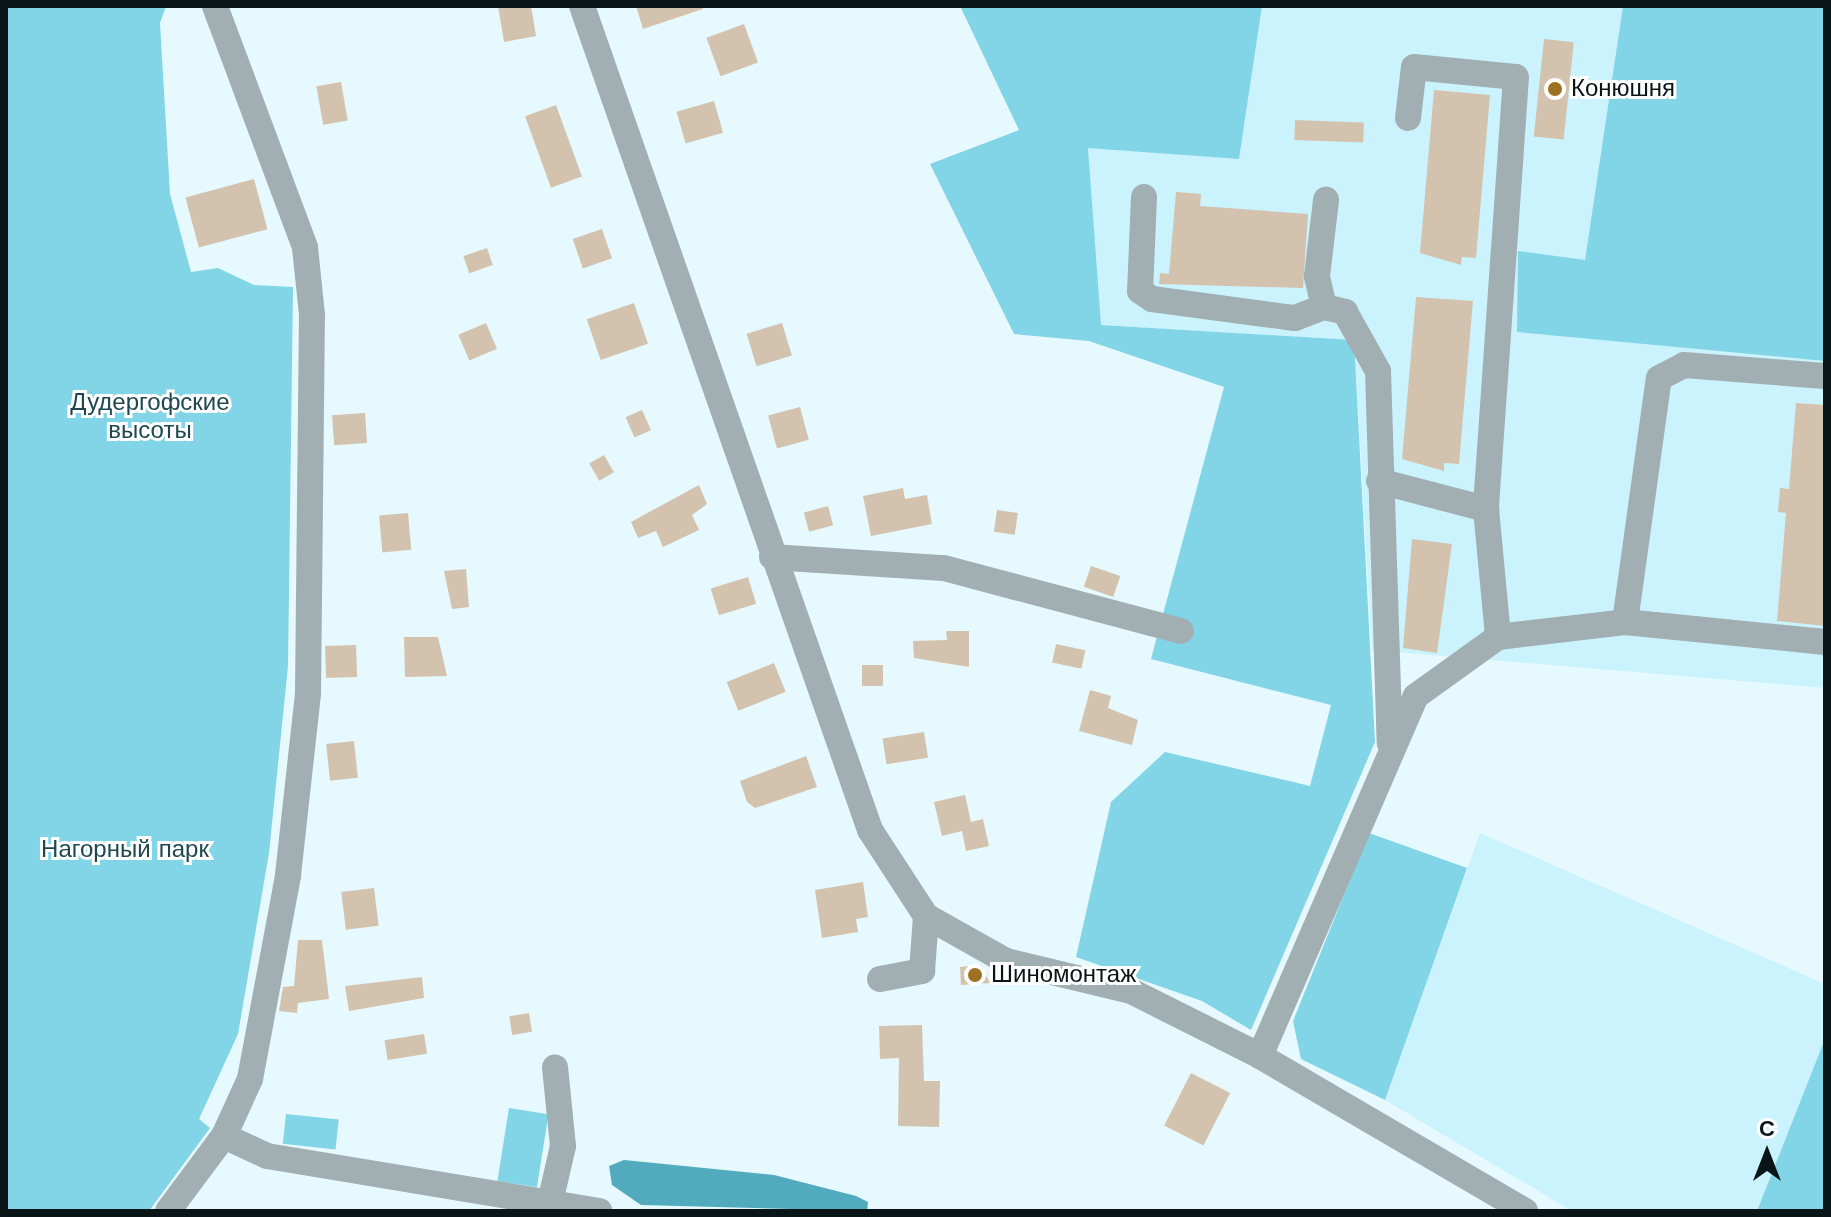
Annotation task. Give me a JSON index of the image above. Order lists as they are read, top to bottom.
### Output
{
  "parks": ["Дудергофские высоты", "Нагорный парк"],
  "places": ["Конюшня", "Шиномонтаж"],
  "north": "top"
}
